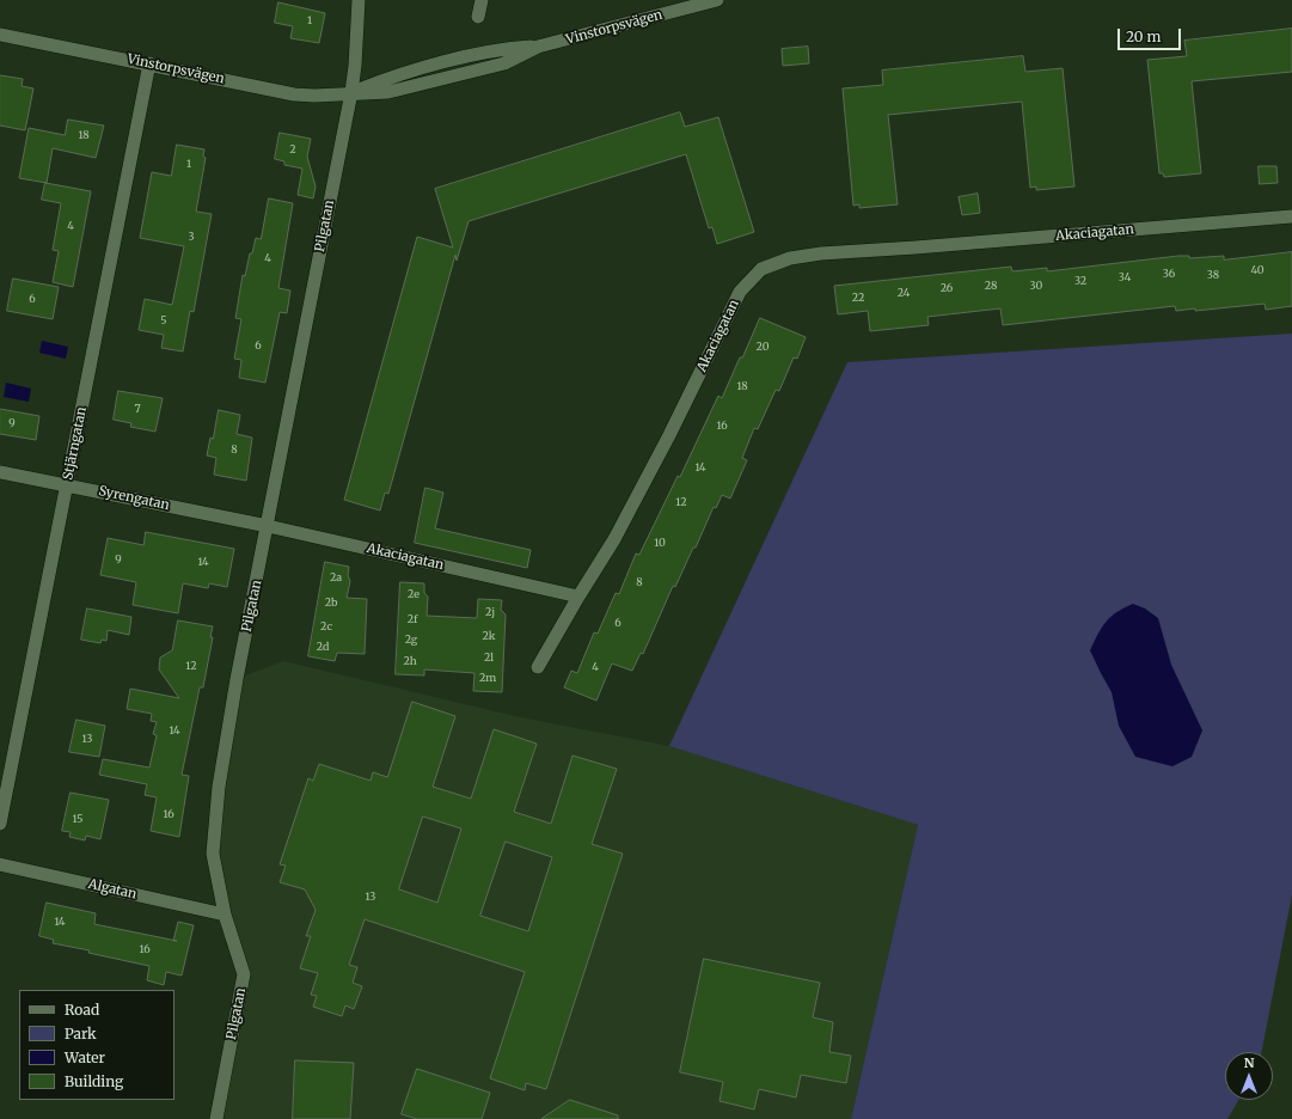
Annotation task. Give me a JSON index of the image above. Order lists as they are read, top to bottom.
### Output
{
  "streets": {
    "street": [
      "Vinstorpsvägen",
      "Pilgatan",
      "Akaciagatan",
      "Stjärngatan",
      "Syrengatan",
      "Algatan"
    ]
  },
  "crossings": [
    ["Vinstorpsvägen", "Pilgatan"],
    ["Vinstorpsvägen", "Stjärngatan"],
    ["Pilgatan", "Akaciagatan"],
    ["Pilgatan", "Syrengatan"],
    ["Pilgatan", "Algatan"],
    ["Akaciagatan", "Syrengatan"],
    ["Stjärngatan", "Syrengatan"]
  ],
  "house_numbers": [
    "1",
    "18",
    "2",
    "1",
    "4",
    "3",
    "4",
    "40",
    "36",
    "38",
    "34",
    "32",
    "28",
    "30",
    "26",
    "24",
    "22",
    "6",
    "5",
    "6",
    "20",
    "18",
    "7",
    "9",
    "16",
    "8",
    "14",
    "12",
    "10",
    "9",
    "14",
    "2a",
    "8",
    "2e",
    "2b",
    "2j",
    "2f",
    "6",
    "2c",
    "2k",
    "2g",
    "2d",
    "2l",
    "2h",
    "12",
    "4",
    "2m",
    "14",
    "13",
    "16",
    "15",
    "13",
    "14",
    "16"
  ],
  "legend": [
    "Road",
    "Park",
    "Water",
    "Building"
  ],
  "scale_bar": "20 m",
  "north": "top"
}
